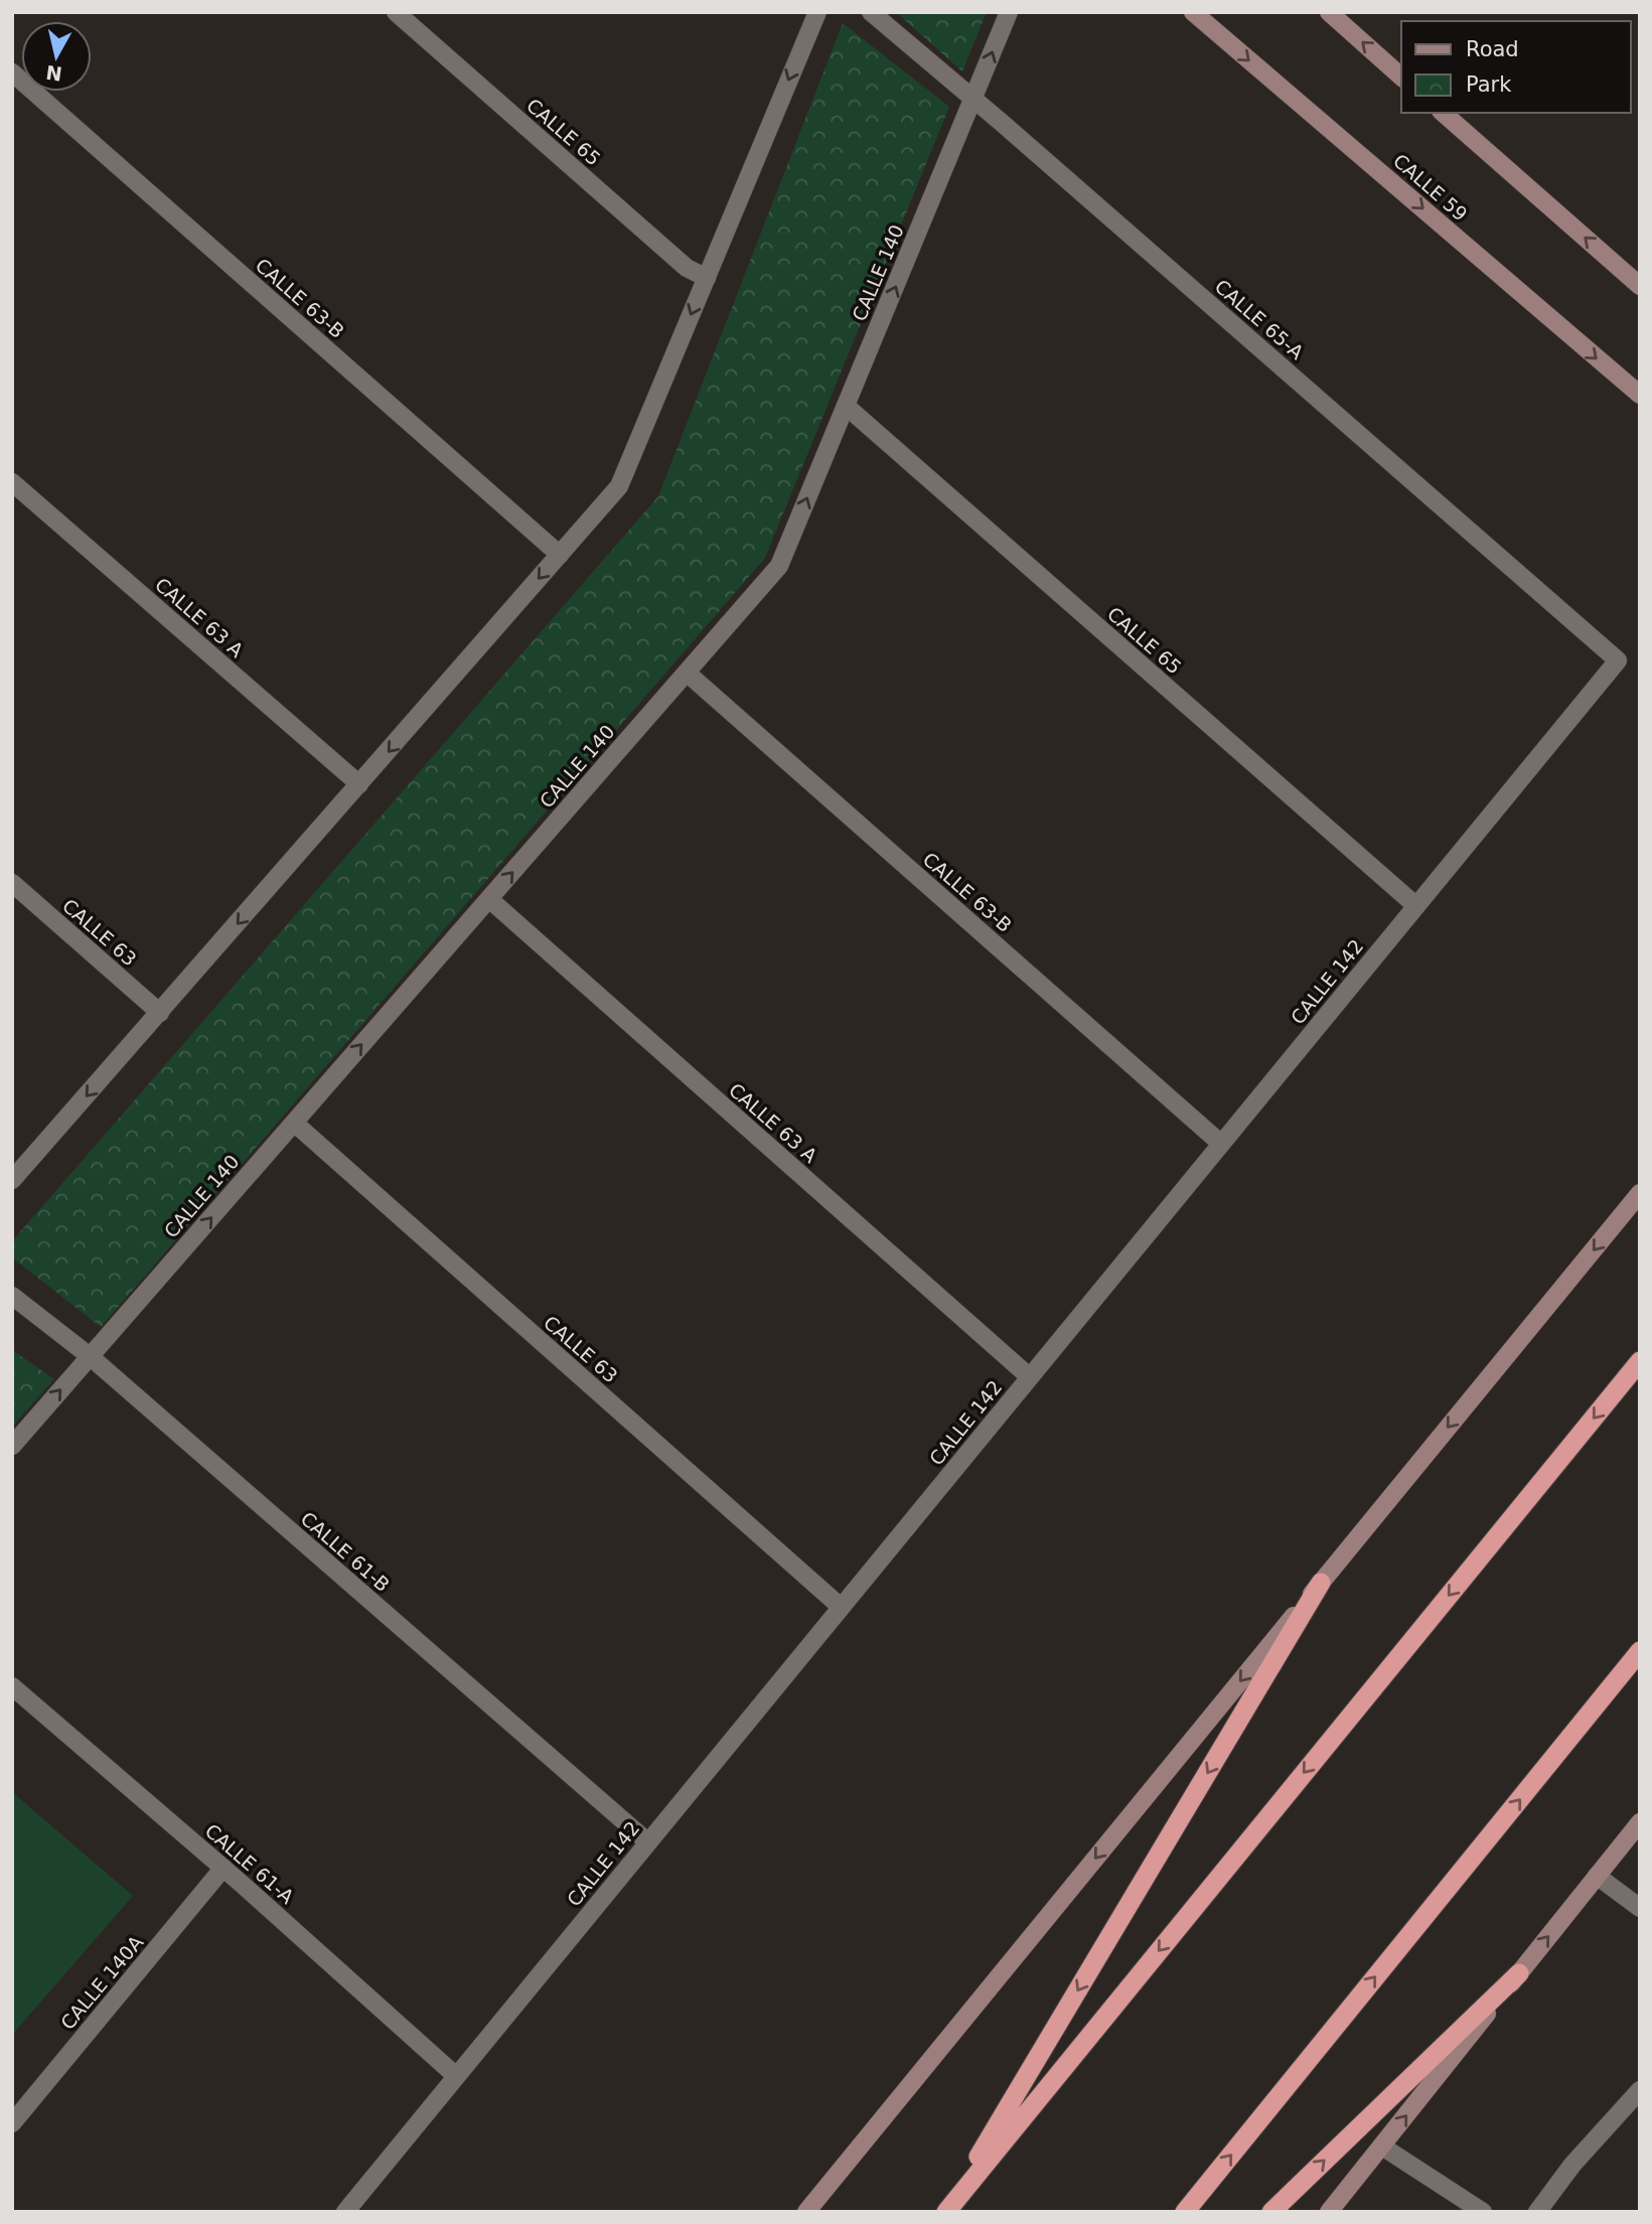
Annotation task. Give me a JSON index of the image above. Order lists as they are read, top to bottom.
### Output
{
  "streets": {
    "main road": ["CALLE 59"],
    "street": [
      "CALLE 65",
      "CALLE 140",
      "CALLE 63-B",
      "CALLE 65-A",
      "CALLE 63 A",
      "CALLE 63",
      "CALLE 142",
      "CALLE 61-B",
      "CALLE 61-A",
      "CALLE 140A"
    ]
  },
  "crossings": [
    ["CALLE 65", "CALLE 140"],
    ["CALLE 65", "CALLE 142"],
    ["CALLE 140", "CALLE 63-B"],
    ["CALLE 140", "CALLE 65-A"],
    ["CALLE 140", "CALLE 63 A"],
    ["CALLE 140", "CALLE 63"],
    ["CALLE 140", "CALLE 61-B"],
    ["CALLE 63-B", "CALLE 142"],
    ["CALLE 65-A", "CALLE 142"],
    ["CALLE 63 A", "CALLE 142"],
    ["CALLE 63", "CALLE 142"],
    ["CALLE 142", "CALLE 61-B"],
    ["CALLE 142", "CALLE 61-A"],
    ["CALLE 61-A", "CALLE 140A"]
  ],
  "one_way": ["CALLE 140"],
  "legend": ["Road", "Park"],
  "north": "bottom"
}
